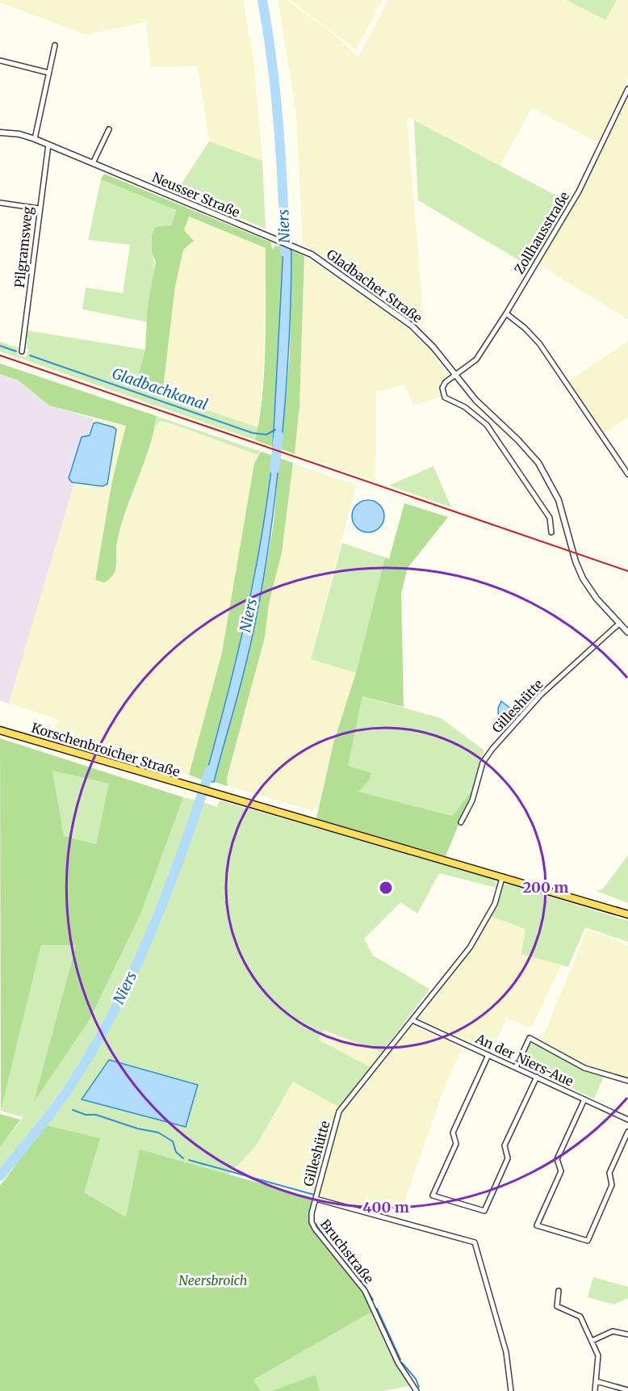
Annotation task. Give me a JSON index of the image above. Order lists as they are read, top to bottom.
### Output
{
  "streets": {
    "main road": ["Korschenbroicher Straße"],
    "street": [
      "Neusser Straße",
      "Zollhausstraße",
      "Pilgramsweg",
      "Gladbacher Straße",
      "Gilleshütte",
      "An der Niers-Aue",
      "Bruchstraße"
    ]
  },
  "crossings": [
    ["Neusser Straße", "Pilgramsweg"],
    ["Neusser Straße", "Gladbacher Straße"],
    ["Zollhausstraße", "Gladbacher Straße"],
    ["Gladbacher Straße", "Gilleshütte"],
    ["Gilleshütte", "Korschenbroicher Straße"],
    ["Gilleshütte", "An der Niers-Aue"],
    ["Gilleshütte", "Bruchstraße"]
  ],
  "water": ["Niers", "Gladbachkanal"],
  "parks": ["Neersbroich"],
  "rings": ["200 m", "400 m"]
}
